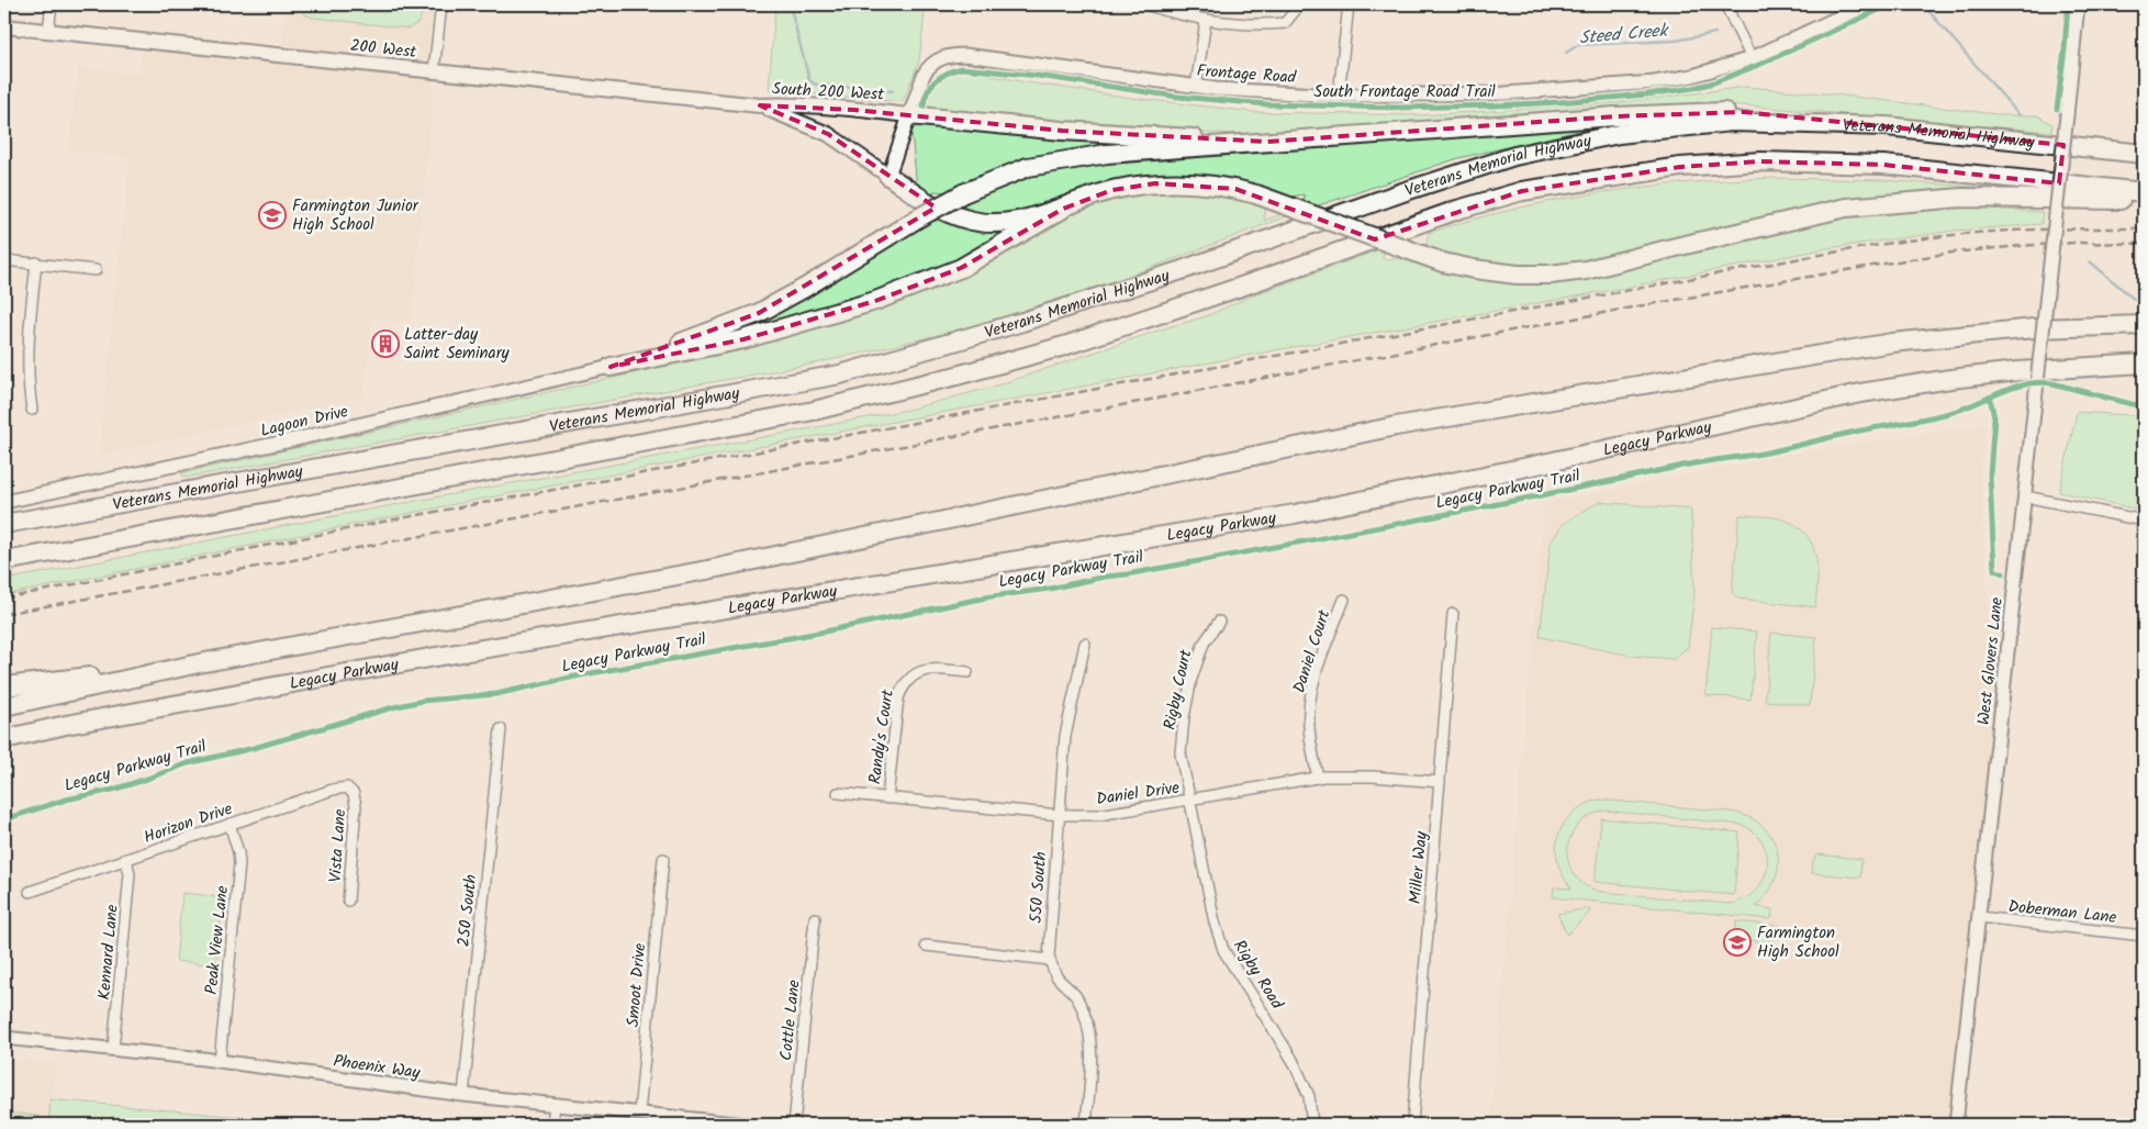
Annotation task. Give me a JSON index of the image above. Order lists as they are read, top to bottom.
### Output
{
  "streets": {
    "highway": ["Veterans Memorial Highway", "Legacy Parkway"],
    "main road": ["200 West", "South 200 West"],
    "street": [
      "Frontage Road",
      "Lagoon Drive",
      "Daniel Court",
      "West Glovers Lane",
      "Rigby Court",
      "Randy's Court",
      "Daniel Drive",
      "Horizon Drive",
      "Vista Lane",
      "Miller Way",
      "550 South",
      "250 South",
      "Doberman Lane",
      "Peak View Lane",
      "Kennard Lane",
      "Rigby Road",
      "Smoot Drive",
      "Cottle Lane",
      "Phoenix Way"
    ],
    "cycle path": ["South Frontage Road Trail", "Legacy Parkway Trail"]
  },
  "crossings": [
    ["200 West", "South 200 West"],
    ["Frontage Road", "South 200 West"],
    ["Daniel Court", "Daniel Drive"],
    ["West Glovers Lane", "Doberman Lane"],
    ["Rigby Court", "Daniel Drive"],
    ["Rigby Court", "Rigby Road"],
    ["Randy's Court", "Daniel Drive"],
    ["Daniel Drive", "Miller Way"],
    ["Daniel Drive", "550 South"],
    ["Daniel Drive", "Rigby Road"],
    ["Horizon Drive", "Vista Lane"],
    ["Horizon Drive", "Peak View Lane"],
    ["Horizon Drive", "Kennard Lane"],
    ["250 South", "Phoenix Way"],
    ["Peak View Lane", "Phoenix Way"],
    ["Kennard Lane", "Phoenix Way"],
    ["Smoot Drive", "Phoenix Way"]
  ],
  "water": ["Steed Creek"],
  "places": {
    "school or university": ["Farmington Junior High School", "Farmington High School"],
    "building": ["Latter-day Saint Seminary"]
  }
}
